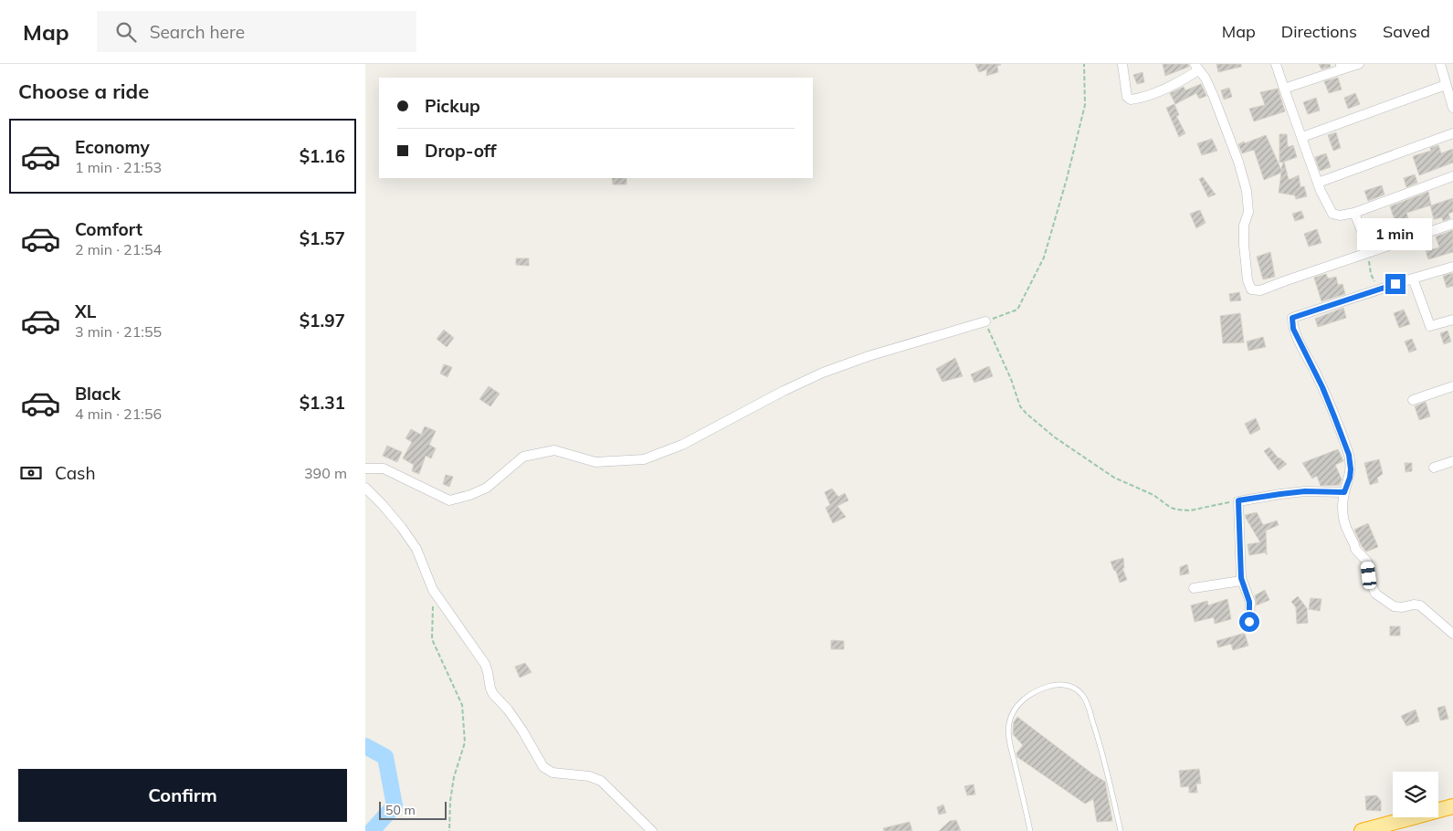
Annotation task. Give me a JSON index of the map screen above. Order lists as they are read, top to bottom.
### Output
{
  "scale_bar": "50 m",
  "page": {
    "header": "Map",
    "search": "Search here",
    "nav": ["Map", "Directions", "Saved"],
    "heading": "Choose a ride",
    "banner": ["Pickup", "Drop-off"],
    "list": [
      {
        "name": "Economy",
        "note": "1 min · 21:53",
        "value": "$1.16"
      },
      {
        "name": "Comfort",
        "note": "2 min · 21:54",
        "value": "$1.57"
      },
      {
        "name": "XL",
        "note": "3 min · 21:55",
        "value": "$1.97"
      },
      {
        "name": "Black",
        "note": "4 min · 21:56",
        "value": "$1.31"
      }
    ],
    "bubble": "1 min",
    "pay": ["Cash", "390 m"],
    "buttons": "Confirm",
    "scale": "50 m"
  }
}
